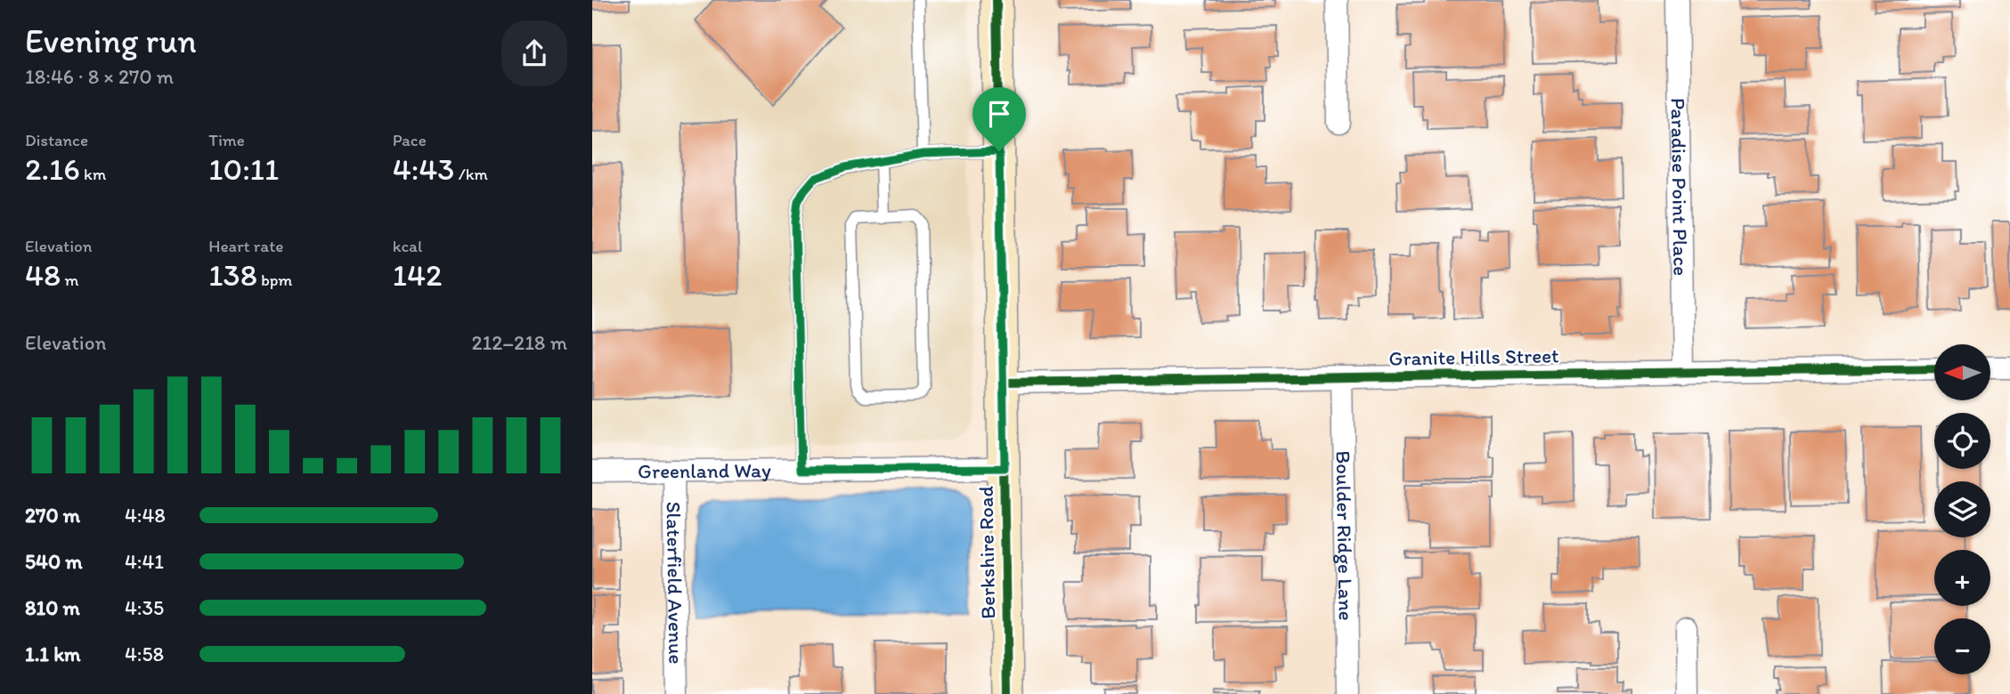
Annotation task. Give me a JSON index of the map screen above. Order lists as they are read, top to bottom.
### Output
{
  "streets": {
    "street": [
      "Paradise Point Place",
      "Granite Hills Street",
      "Greenland Way",
      "Boulder Ridge Lane",
      "Berkshire Road",
      "Slaterfield Avenue"
    ]
  },
  "crossings": [
    ["Paradise Point Place", "Granite Hills Street"],
    ["Granite Hills Street", "Boulder Ridge Lane"],
    ["Granite Hills Street", "Berkshire Road"],
    ["Greenland Way", "Berkshire Road"],
    ["Greenland Way", "Slaterfield Avenue"]
  ],
  "north": "left",
  "page": {
    "heading": ["Evening run", "18:46 · 8 × 270 m"],
    "stats": [
      ["Distance", "2.16 km"],
      ["Time", "10:11"],
      ["Pace", "4:43 /km"],
      ["Elevation", "48 m"],
      ["Heart rate", "138 bpm"],
      ["kcal", "142"]
    ],
    "chart": ["Elevation", "212–218 m"],
    "map_buttons": ["+", "−"],
    "list": [
      {
        "name": "270 m",
        "note": "4:48"
      },
      {
        "name": "540 m",
        "note": "4:41"
      },
      {
        "name": "810 m",
        "note": "4:35"
      },
      {
        "name": "1.1 km",
        "note": "4:58"
      }
    ]
  }
}
